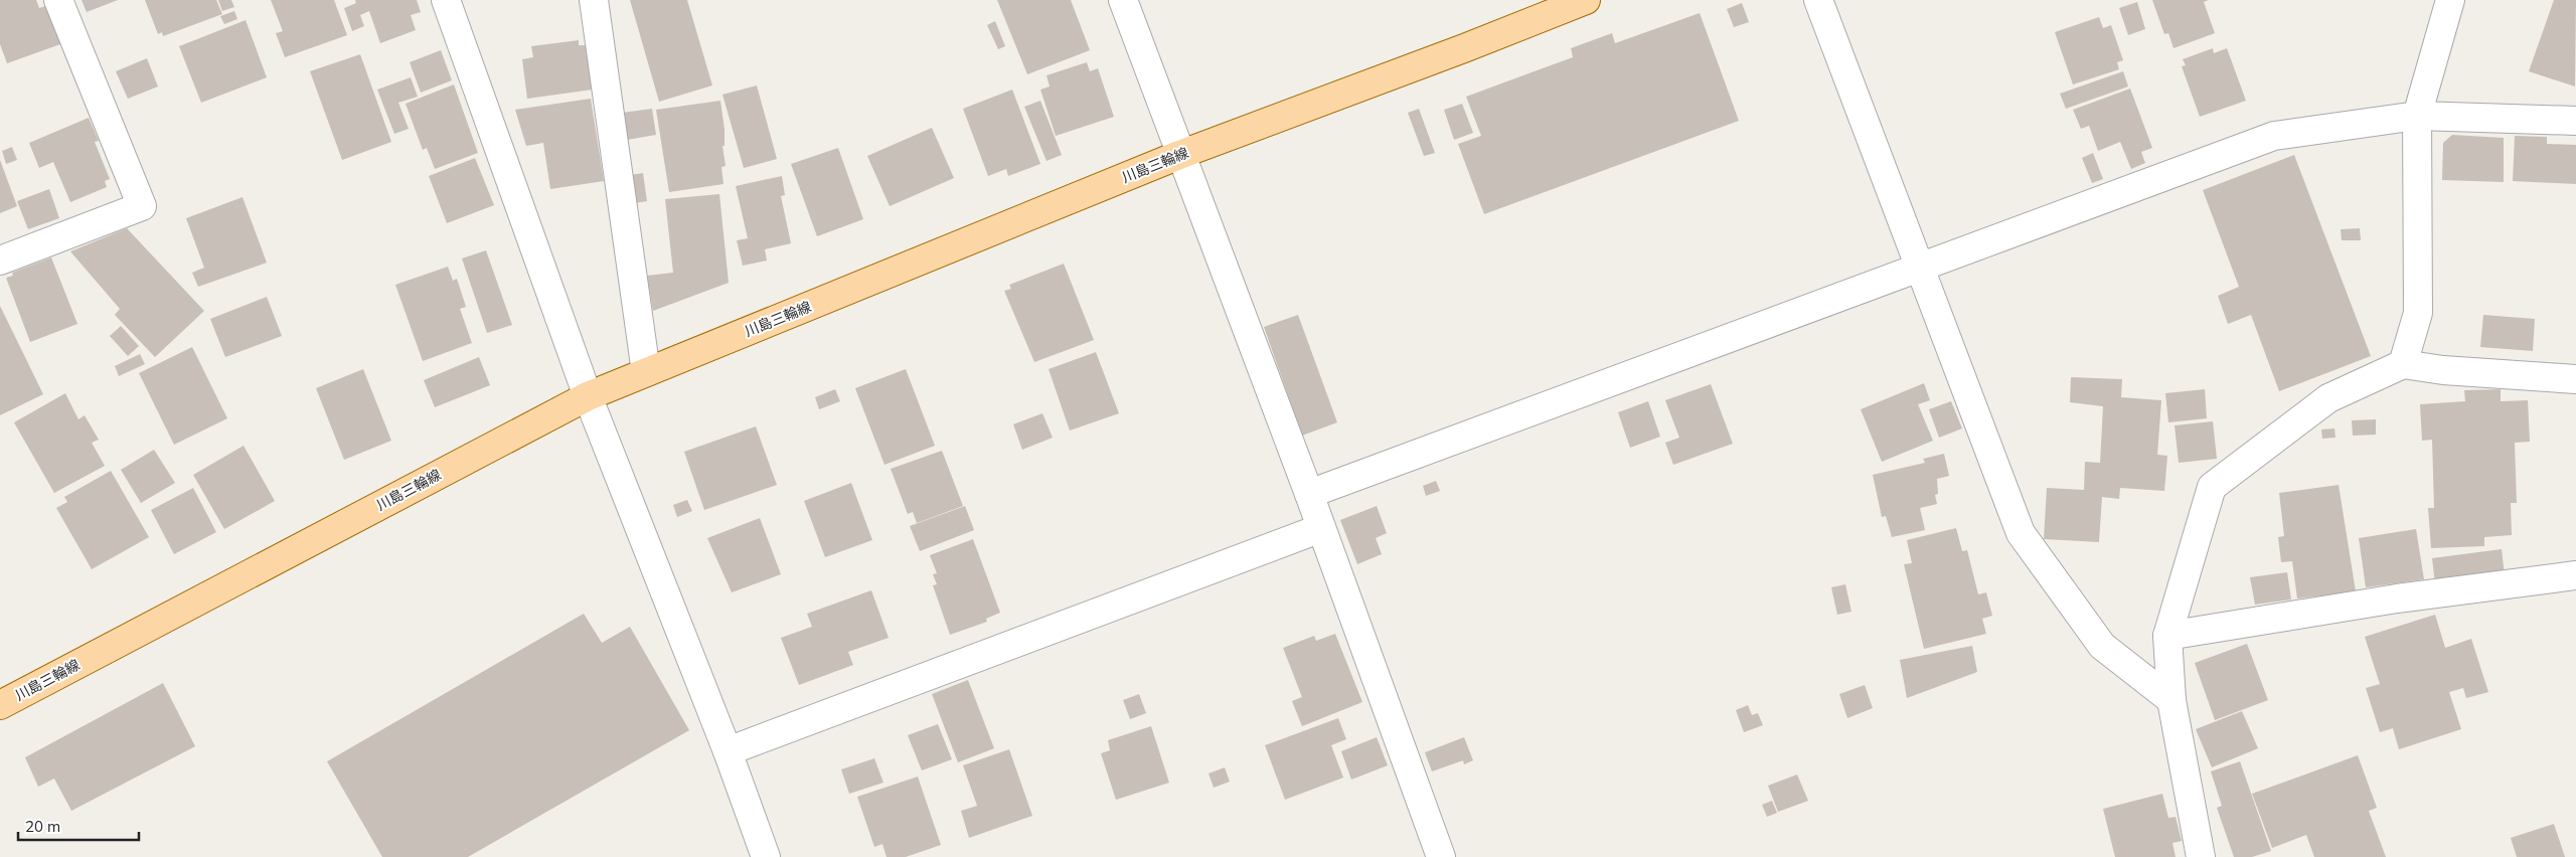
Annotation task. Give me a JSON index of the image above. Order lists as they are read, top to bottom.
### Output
{
  "streets": {
    "main road": ["川島三輪線"]
  },
  "scale_bar": "20 m"
}
